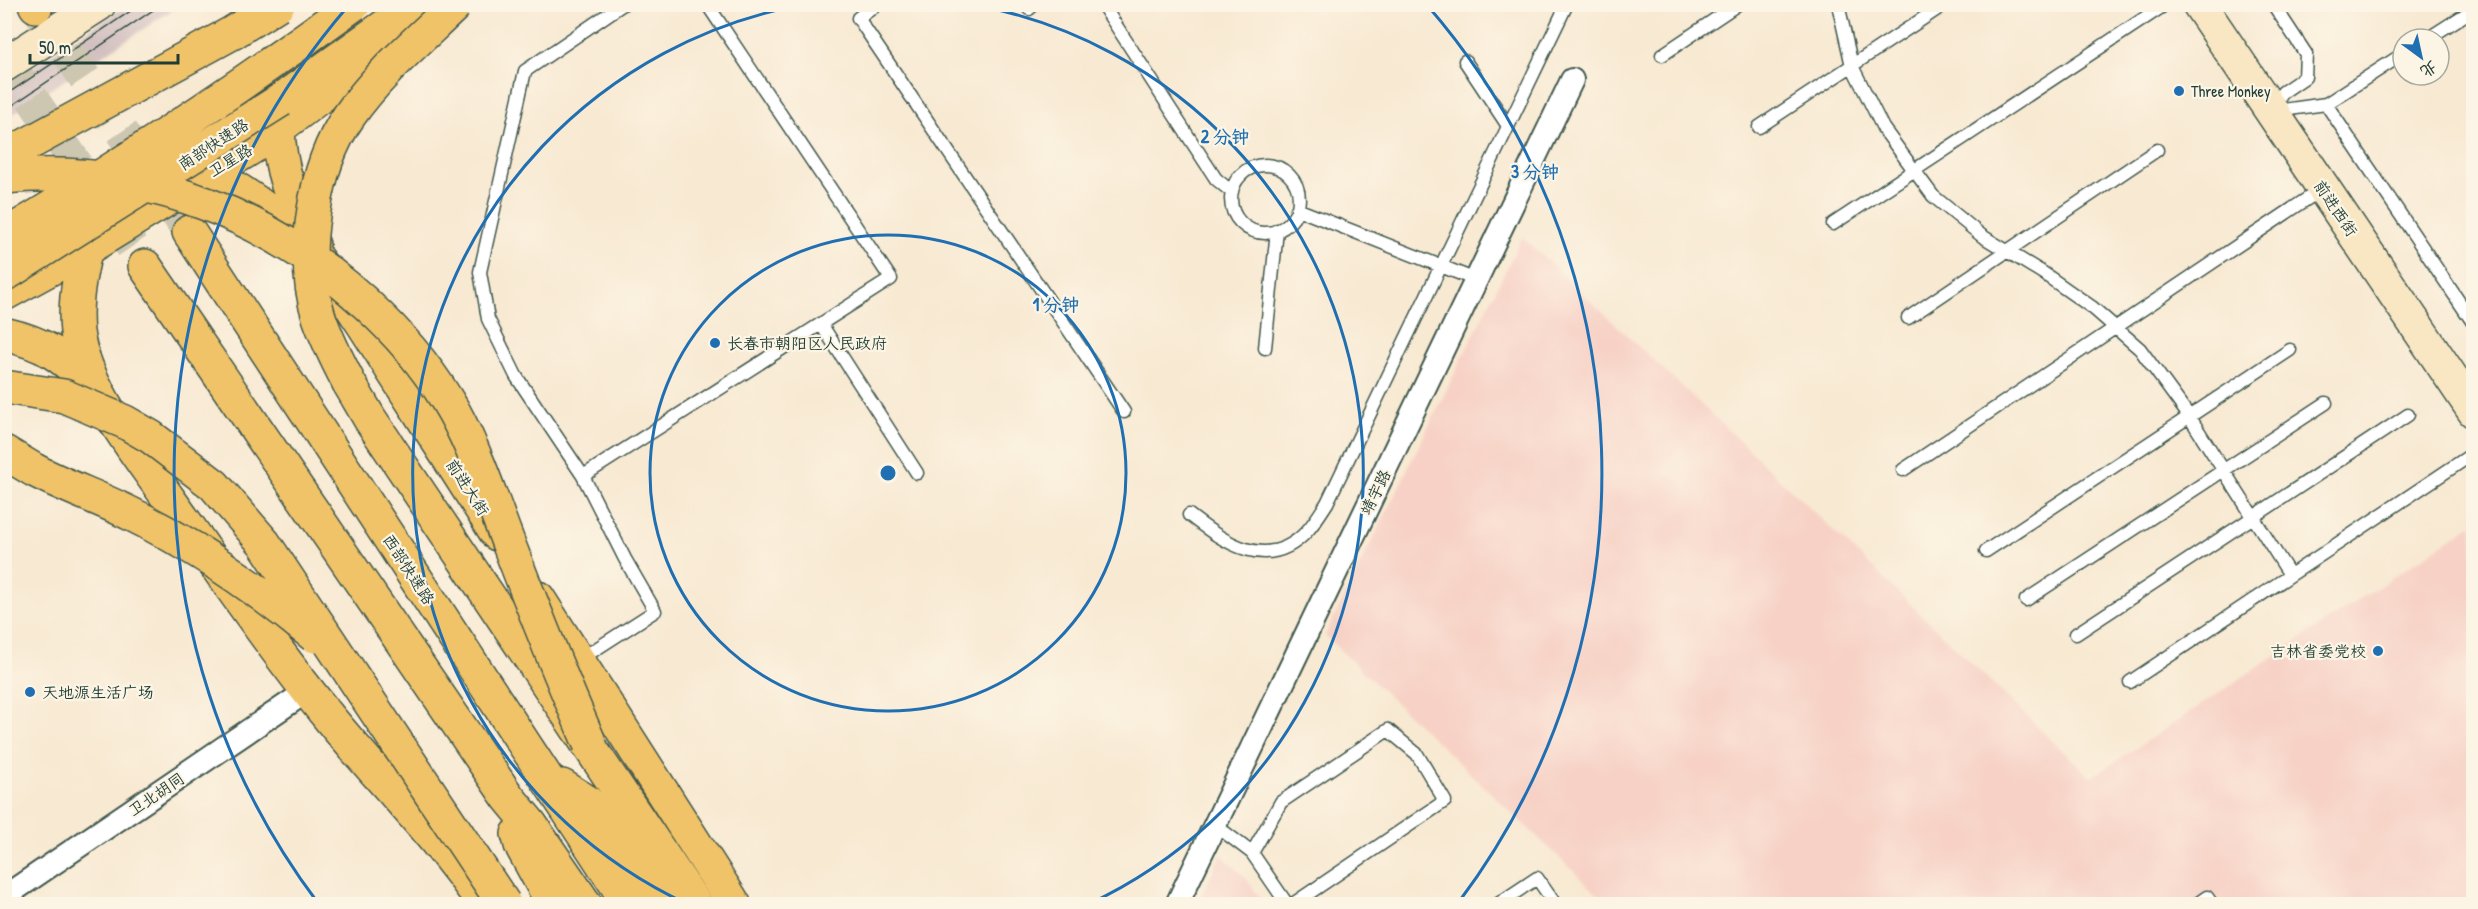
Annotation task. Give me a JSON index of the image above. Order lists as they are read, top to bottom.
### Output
{
  "streets": {
    "main road": [
      "南部快速路",
      "卫星路",
      "前进大街",
      "西部快速路"
    ],
    "street": ["前进西街", "靖宇路", "卫北胡同"]
  },
  "crossings": [
    ["卫星路", "前进大街"]
  ],
  "places": [
    "Three Monkey",
    "长春市朝阳区人民政府",
    "吉林省委党校",
    "天地源生活广场"
  ],
  "scale_bar": "50 m",
  "north": "bottom right",
  "rings": ["2 分钟", "3 分钟", "1 分钟"]
}
